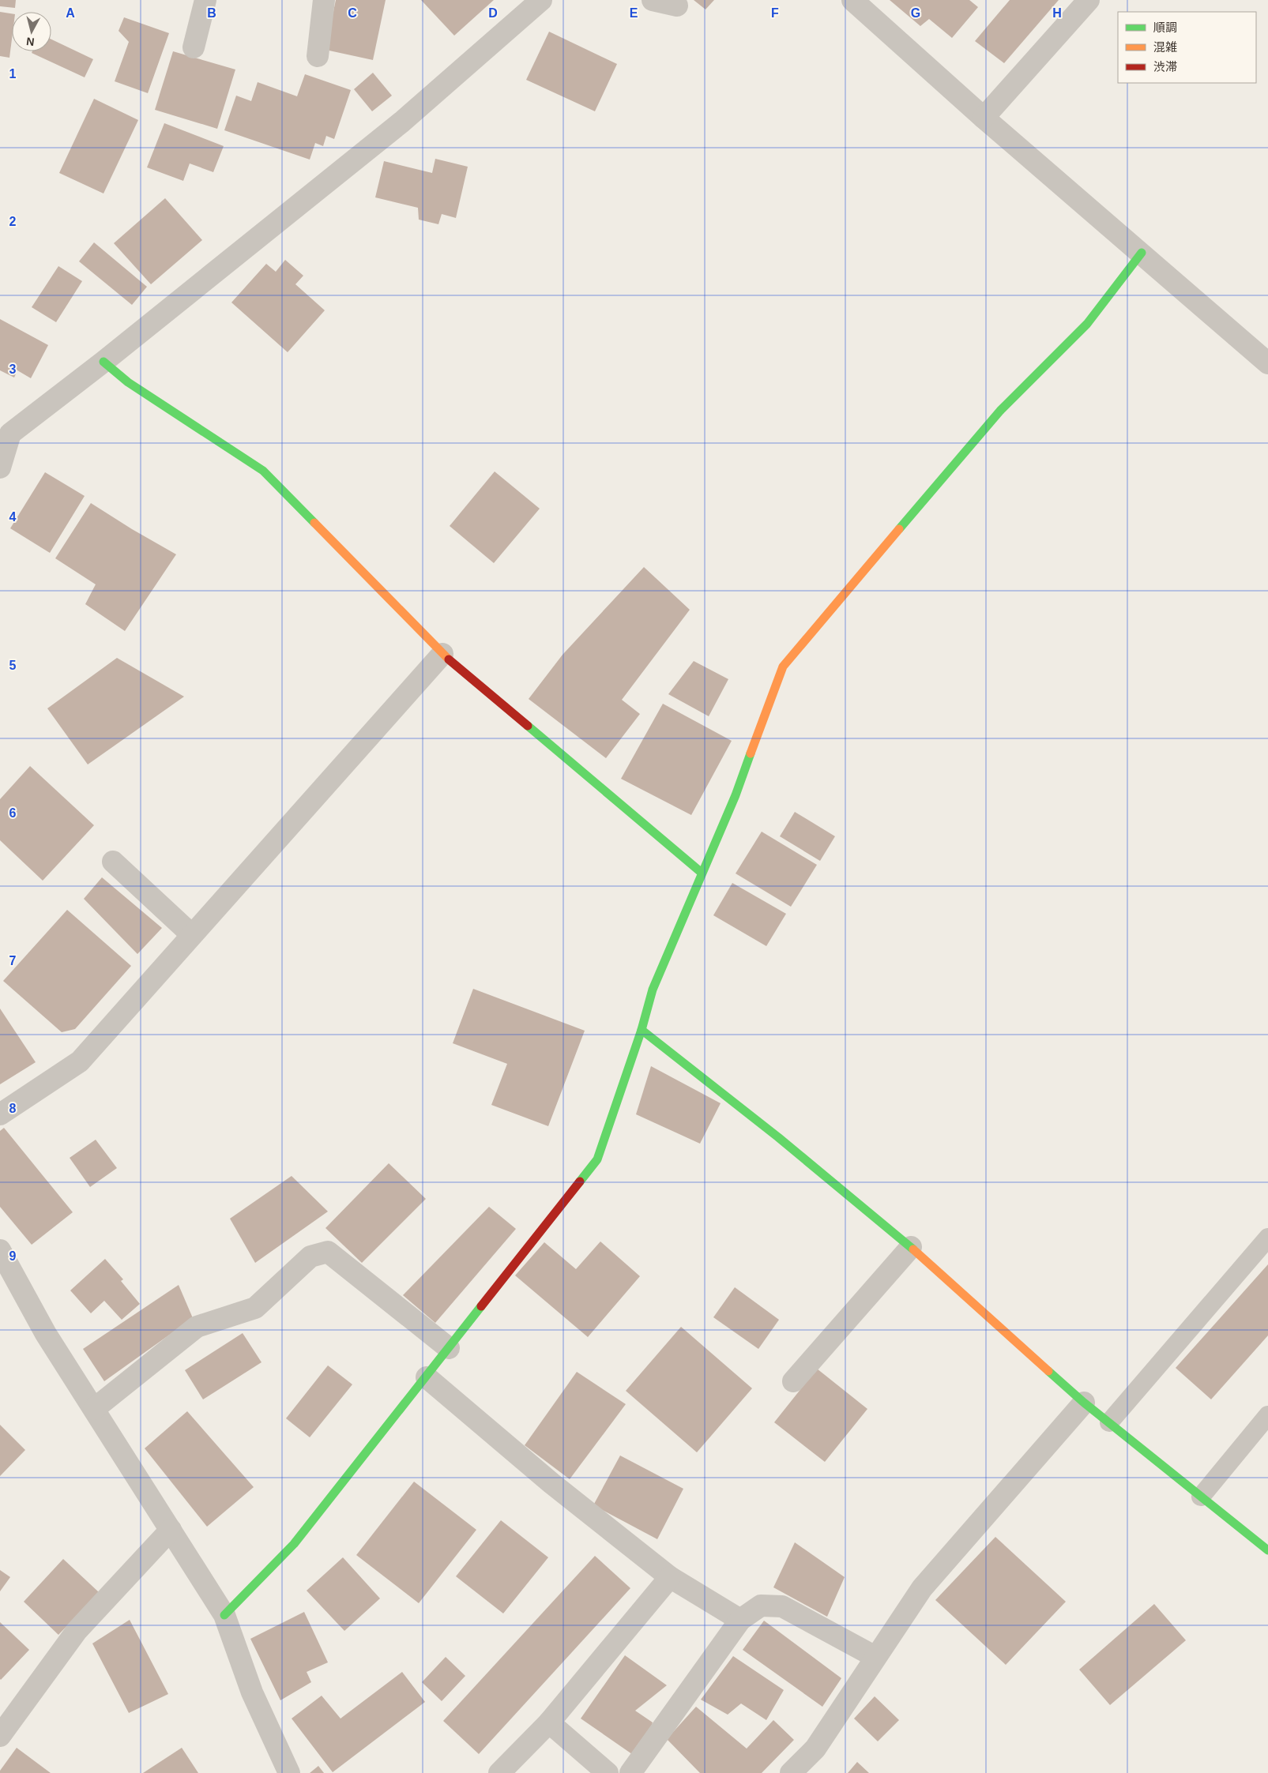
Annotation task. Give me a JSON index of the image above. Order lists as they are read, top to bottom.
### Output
{
  "legend": ["順調", "混雑", "渋滞"],
  "north": "bottom",
  "grid": {
    "columns": [
      "A",
      "B",
      "C",
      "D",
      "E",
      "F",
      "G",
      "H"
    ],
    "rows": [
      "1",
      "2",
      "3",
      "4",
      "5",
      "6",
      "7",
      "8",
      "9"
    ]
  }
}
